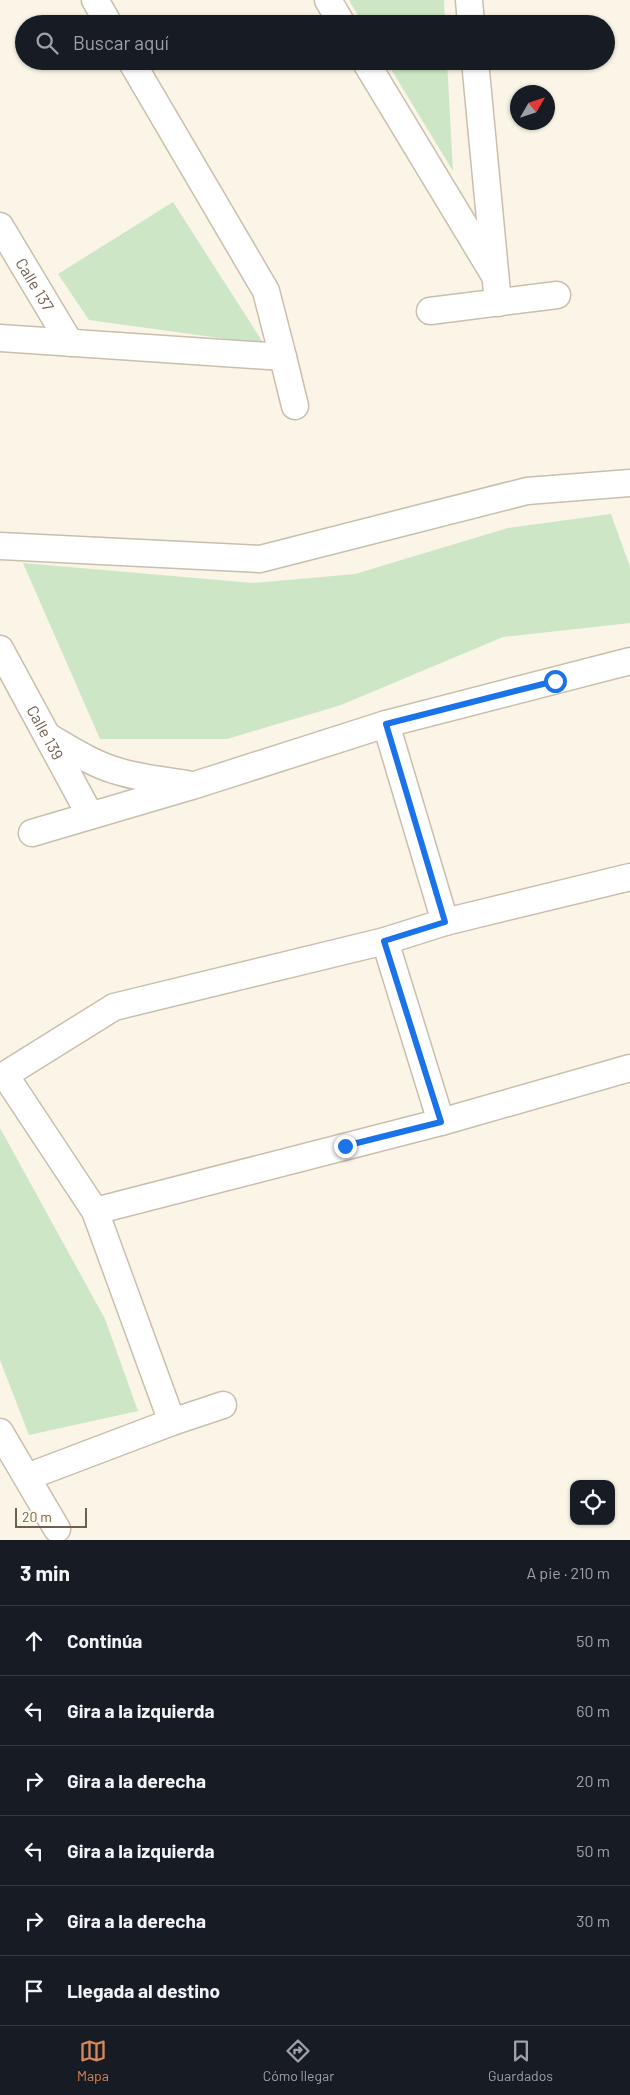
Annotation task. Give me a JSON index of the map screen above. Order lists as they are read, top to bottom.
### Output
{
  "streets": {
    "street": ["Calle 137", "Calle 139"]
  },
  "scale_bar": "20 m",
  "north": "top right",
  "page": {
    "search": "Buscar aquí",
    "scale": "20 m",
    "heading": ["3 min", "A pie · 210 m"],
    "list": [
      ["Continúa", "50 m"],
      ["Gira a la izquierda", "60 m"],
      ["Gira a la derecha", "20 m"],
      ["Gira a la izquierda", "50 m"],
      ["Gira a la derecha", "30 m"],
      "Llegada al destino"
    ],
    "nav": ["Mapa", "Cómo llegar", "Guardados"]
  }
}
